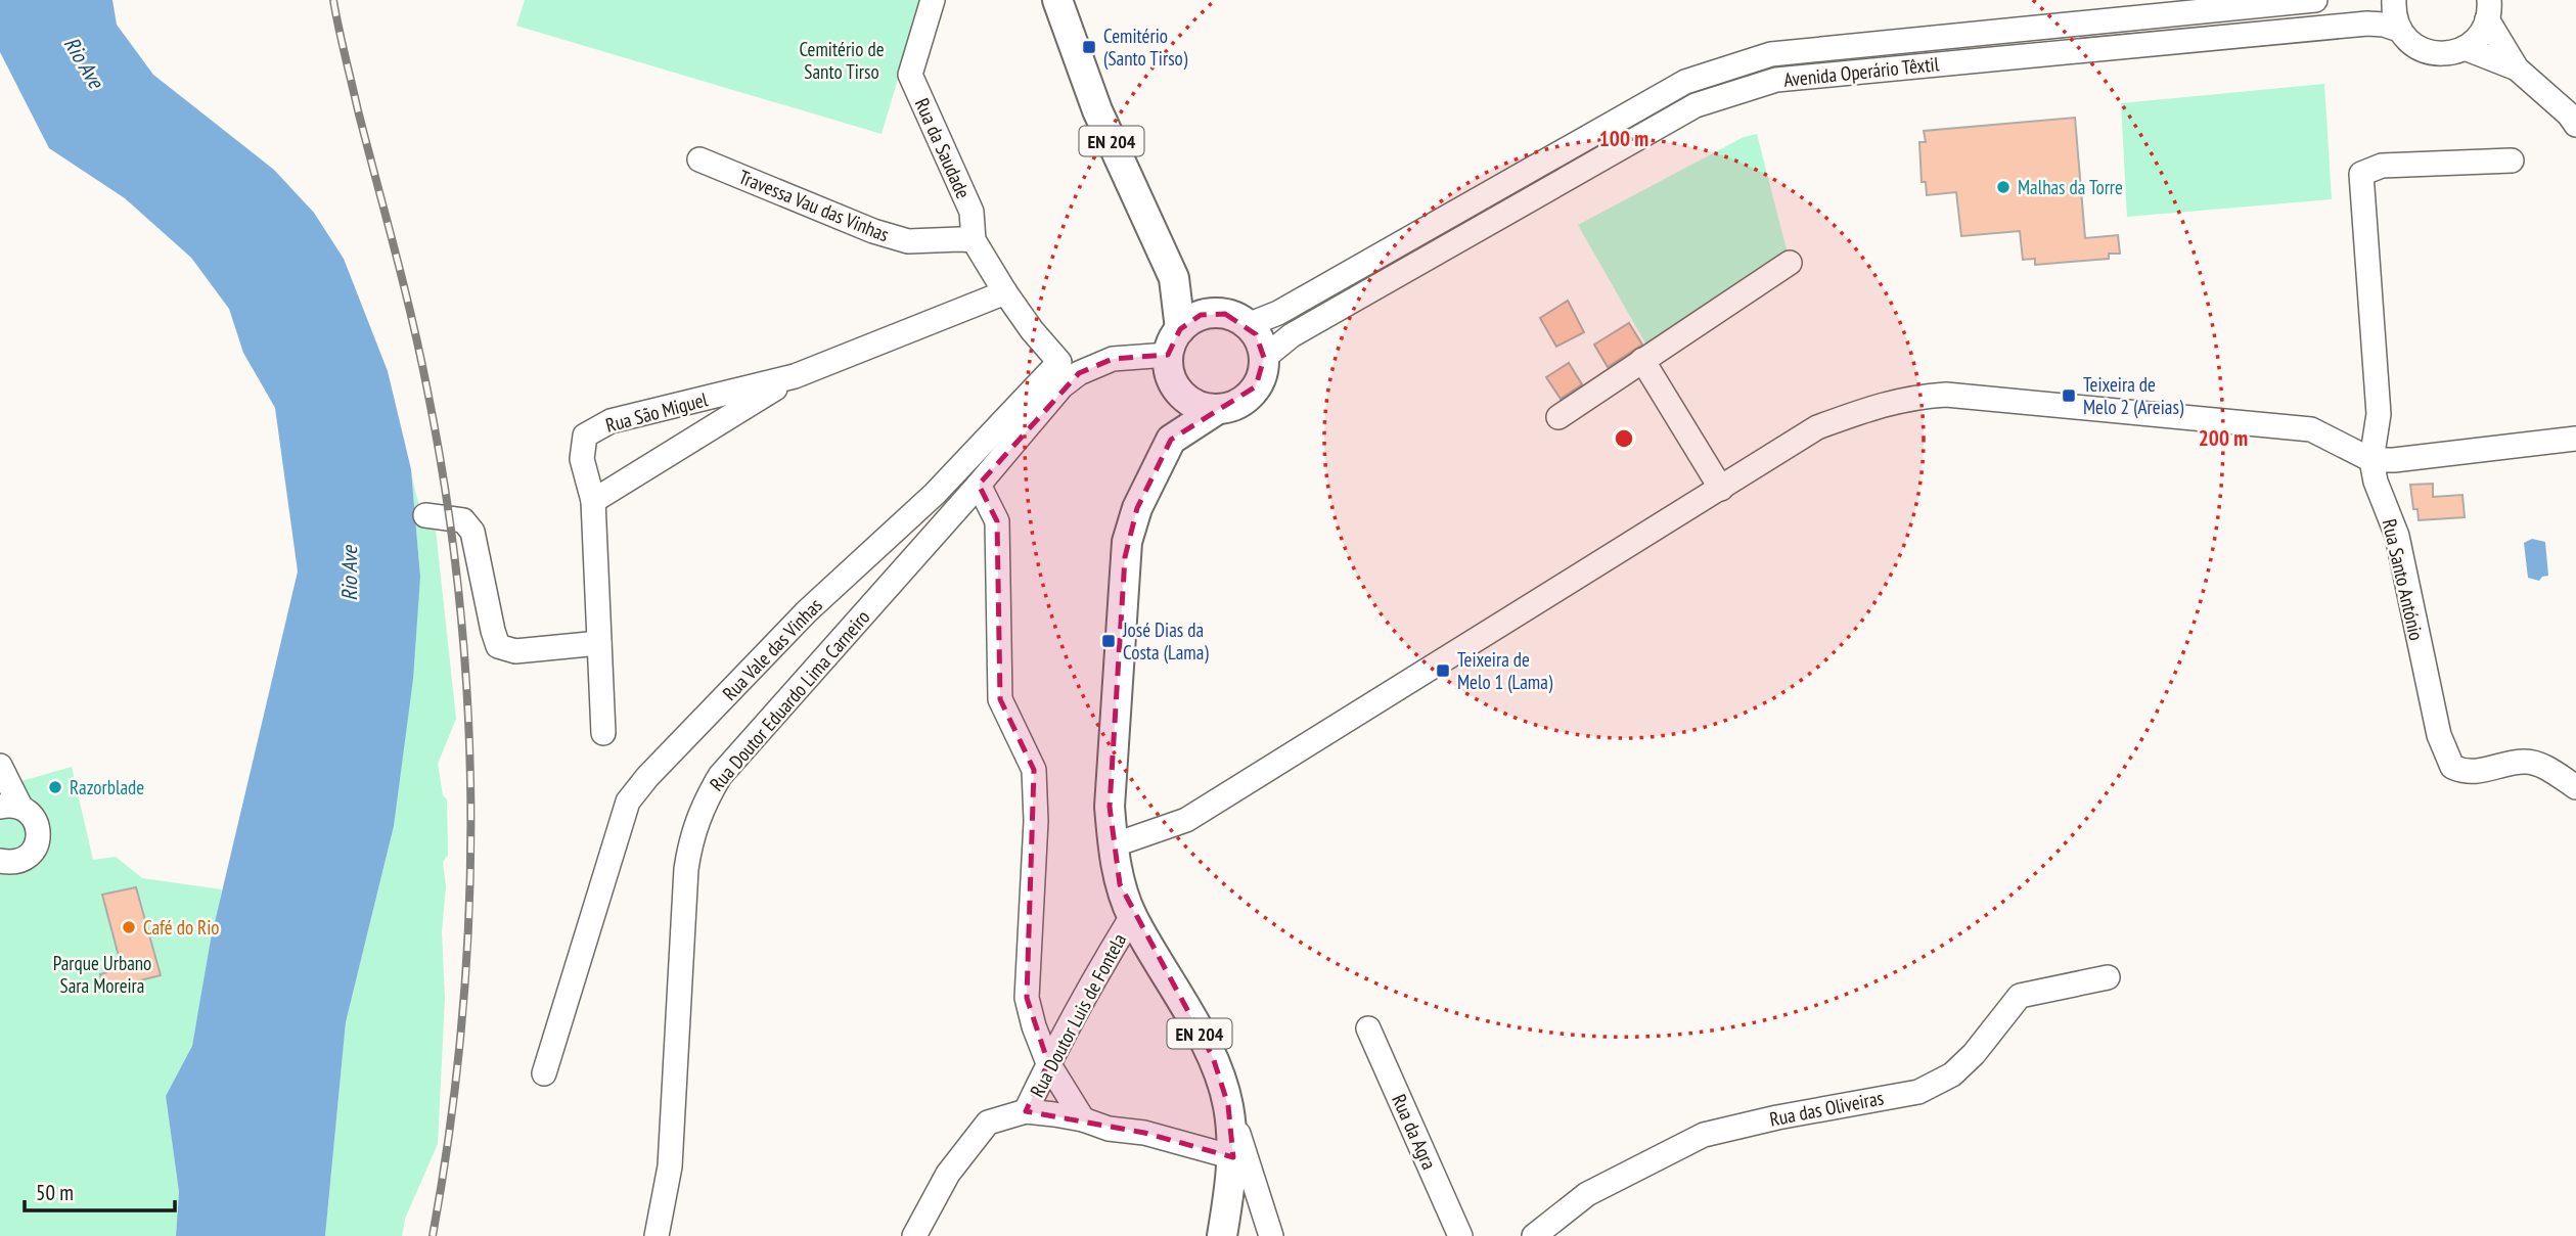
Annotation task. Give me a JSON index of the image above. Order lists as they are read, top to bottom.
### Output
{
  "streets": {
    "main road": ["EN 204"],
    "street": [
      "Avenida Operário Têxtil",
      "Rua da Saudade",
      "Travessa Vau das Vinhas",
      "Rua São Miguel",
      "Rua Santo António",
      "Rua Vale das Vinhas",
      "Rua Doutor Eduardo Lima Carneiro",
      "Rua Doutor Luis de Fontela",
      "Rua das Oliveiras",
      "Rua da Agra"
    ]
  },
  "crossings": [
    ["Avenida Operário Têxtil", "EN 204"],
    ["Avenida Operário Têxtil", "Rua Doutor Eduardo Lima Carneiro"],
    ["EN 204", "Rua Doutor Eduardo Lima Carneiro"],
    ["EN 204", "Rua Doutor Luis de Fontela"],
    ["Rua da Saudade", "Travessa Vau das Vinhas"],
    ["Rua da Saudade", "Rua São Miguel"],
    ["Rua da Saudade", "Rua Vale das Vinhas"],
    ["Rua São Miguel", "Rua Vale das Vinhas"]
  ],
  "water": ["Rio Ave"],
  "parks": ["Cemitério de Santo Tirso", "Parque Urbano Sara Moreira"],
  "places": {
    "transit": [
      "Cemitério (Santo Tirso)",
      "Teixeira de Melo 2 (Areias)",
      "José Dias da Costa (Lama)",
      "Teixeira de Melo 1 (Lama)"
    ],
    "other": ["Malhas da Torre", "Razorblade", "Café do Rio"]
  },
  "scale_bar": "50 m",
  "rings": ["100 m", "200 m"]
}
